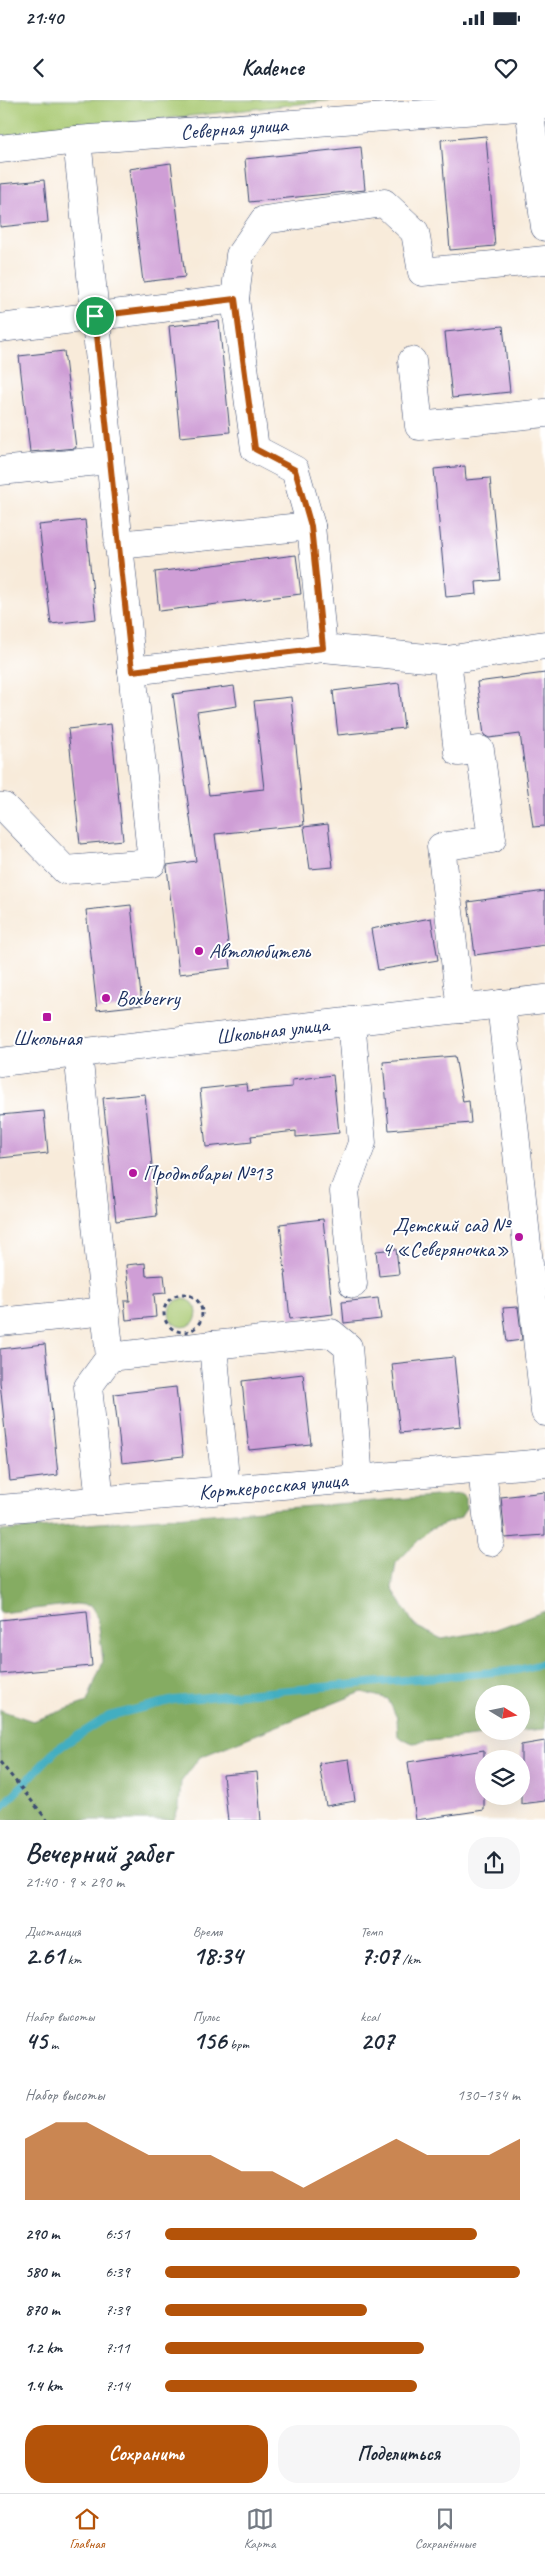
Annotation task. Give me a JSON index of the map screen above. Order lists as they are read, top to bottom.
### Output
{
  "streets": {
    "main road": ["Северная улица", "Школьная улица", "Корткеросская улица"]
  },
  "places": {
    "other": [
      "Автолюбитель",
      "Boxberry",
      "Продтовары №13",
      "Детский сад № 4 «Северяночка»"
    ],
    "transit": ["Школьная"]
  },
  "north": "right",
  "page": {
    "status": "21:40",
    "header": "Kadence",
    "heading": ["Вечерний забег", "21:40 · 9 × 290 m"],
    "stats": [
      ["Дистанция", "2.61 km"],
      ["Время", "18:34"],
      ["Темп", "7:07 /km"],
      ["Набор высоты", "45 m"],
      ["Пульс", "156 bpm"],
      ["kcal", "207"]
    ],
    "chart": ["Набор высоты", "130–134 m"],
    "list": [
      {
        "name": "290 m",
        "note": "6:51"
      },
      {
        "name": "580 m",
        "note": "6:39"
      },
      {
        "name": "870 m",
        "note": "7:39"
      },
      {
        "name": "1.2 km",
        "note": "7:11"
      },
      {
        "name": "1.4 km",
        "note": "7:14"
      }
    ],
    "buttons": ["Сохранить", "Поделиться"],
    "tabs": ["Главная", "Карта", "Сохранённые"]
  }
}
